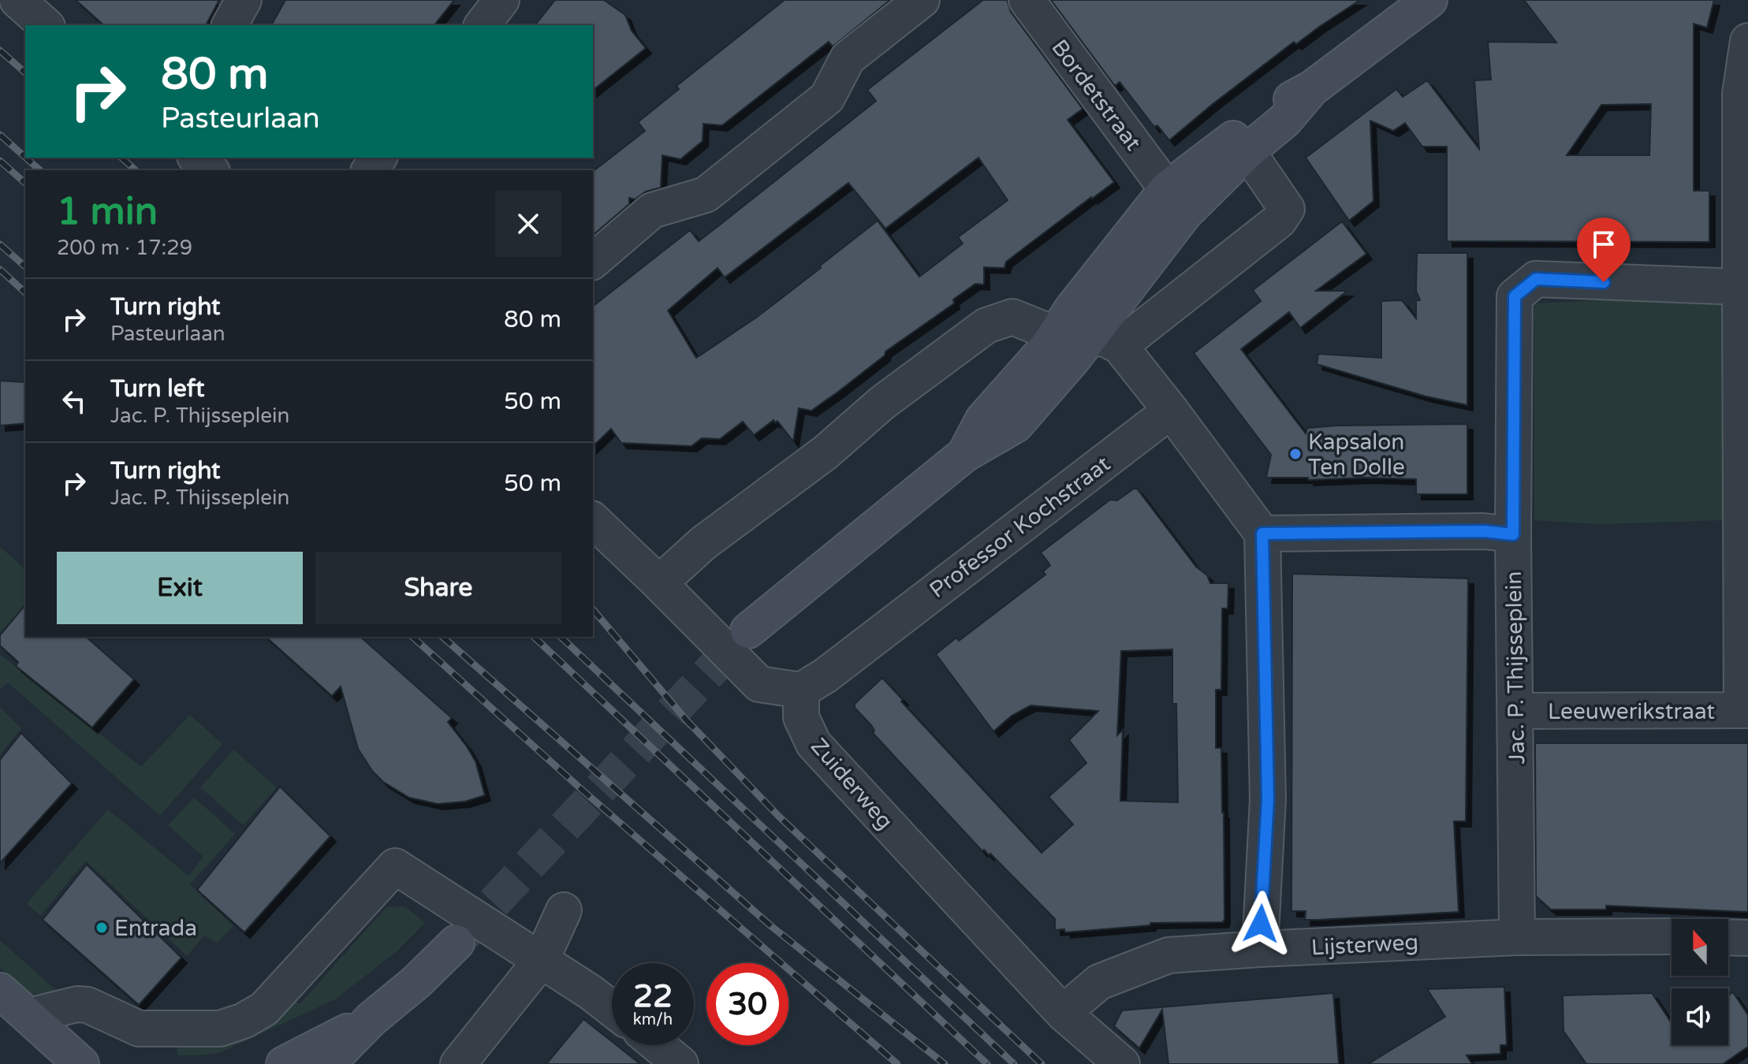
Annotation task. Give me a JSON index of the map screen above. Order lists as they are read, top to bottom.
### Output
{
  "streets": {
    "street": [
      "Bordetstraat",
      "Professor Kochstraat",
      "Jac. P. Thijsseplein",
      "Leeuwerikstraat",
      "Zuiderweg",
      "Lijsterweg"
    ]
  },
  "crossings": [
    ["Professor Kochstraat", "Zuiderweg"],
    ["Jac. P. Thijsseplein", "Leeuwerikstraat"],
    ["Jac. P. Thijsseplein", "Lijsterweg"],
    ["Zuiderweg", "Lijsterweg"]
  ],
  "places": ["Kapsalon Ten Dolle", "Entrada"],
  "north": "top",
  "page": {
    "turn": ["80 m", "Pasteurlaan"],
    "heading": ["1 min", "200 m · 17:29"],
    "list": [
      {
        "name": "Turn right",
        "note": "Pasteurlaan",
        "value": "80 m"
      },
      {
        "name": "Turn left",
        "note": "Jac. P. Thijsseplein",
        "value": "50 m"
      },
      {
        "name": "Turn right",
        "note": "Jac. P. Thijsseplein",
        "value": "50 m"
      }
    ],
    "buttons": ["Exit", "Share"],
    "speed": "22 km/h",
    "limit": "30"
  }
}
